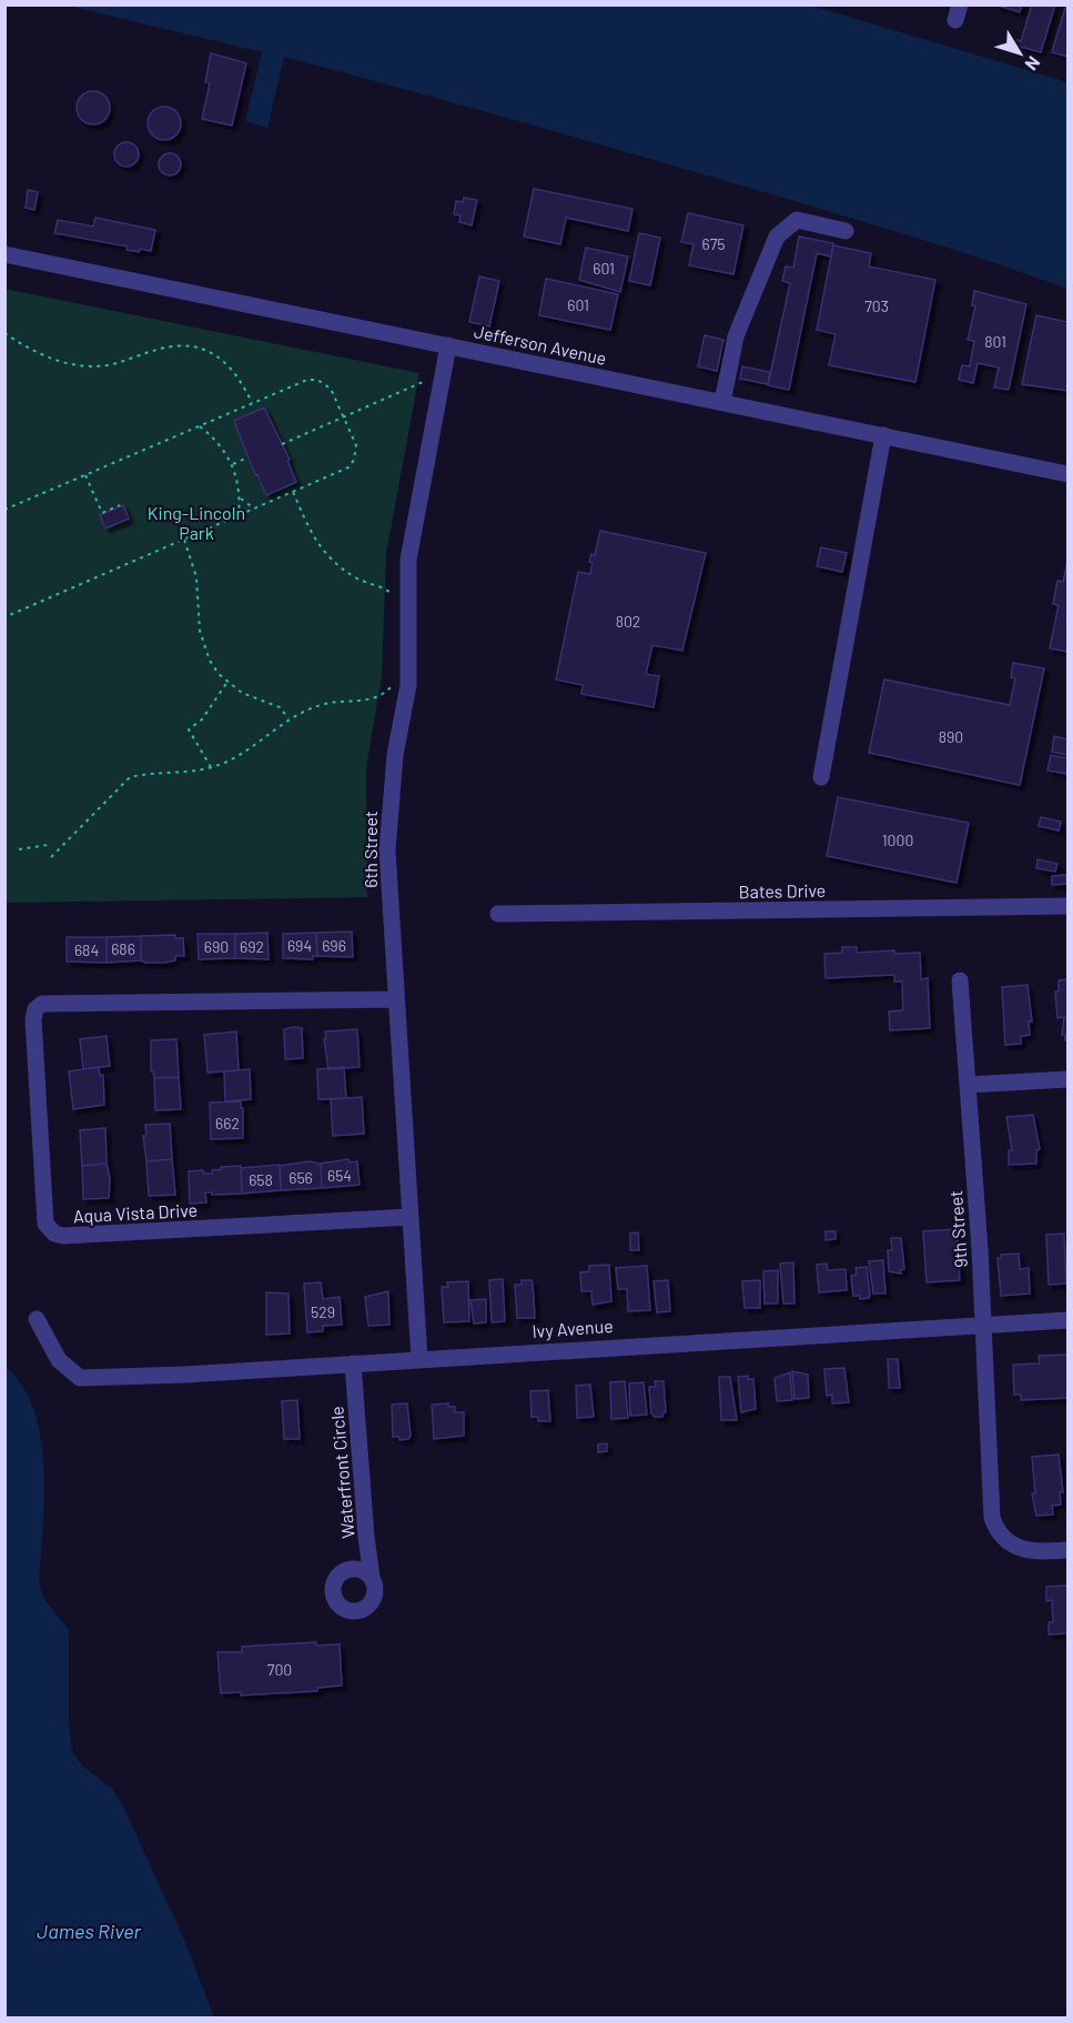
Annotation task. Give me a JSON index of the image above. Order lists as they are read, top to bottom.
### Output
{
  "streets": {
    "street": [
      "Jefferson Avenue",
      "6th Street",
      "Bates Drive",
      "Aqua Vista Drive",
      "9th Street",
      "Ivy Avenue",
      "Waterfront Circle"
    ]
  },
  "crossings": [
    ["Jefferson Avenue", "6th Street"],
    ["6th Street", "Aqua Vista Drive"],
    ["6th Street", "Ivy Avenue"],
    ["9th Street", "Ivy Avenue"],
    ["Ivy Avenue", "Waterfront Circle"]
  ],
  "water": ["James River"],
  "parks": ["King-Lincoln Park"],
  "house_numbers": [
    "675",
    "601",
    "601",
    "703",
    "801",
    "802",
    "890",
    "1000",
    "694",
    "696",
    "690",
    "692",
    "686",
    "684",
    "662",
    "654",
    "656",
    "658",
    "529",
    "700"
  ],
  "north": "bottom right"
}
